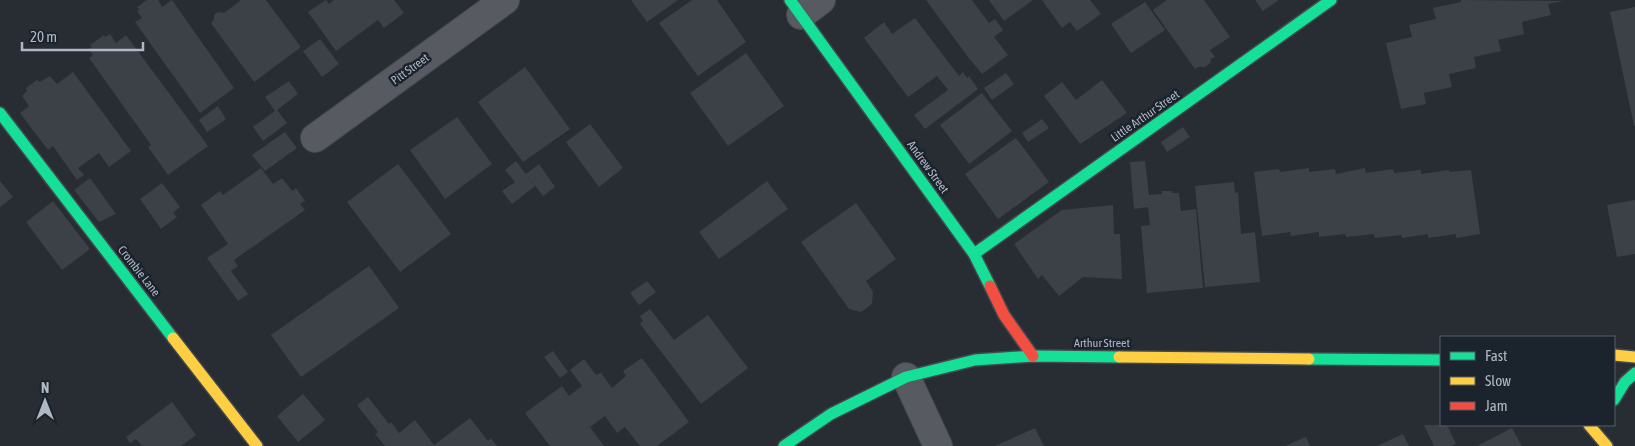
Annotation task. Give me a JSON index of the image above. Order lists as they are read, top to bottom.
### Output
{
  "streets": {
    "street": [
      "Pitt Street",
      "Little Arthur Street",
      "Andrew Street",
      "Crombie Lane",
      "Arthur Street"
    ]
  },
  "crossings": [
    ["Little Arthur Street", "Andrew Street"],
    ["Andrew Street", "Arthur Street"]
  ],
  "legend": ["Fast", "Slow", "Jam"],
  "scale_bar": "20 m",
  "north": "top"
}
